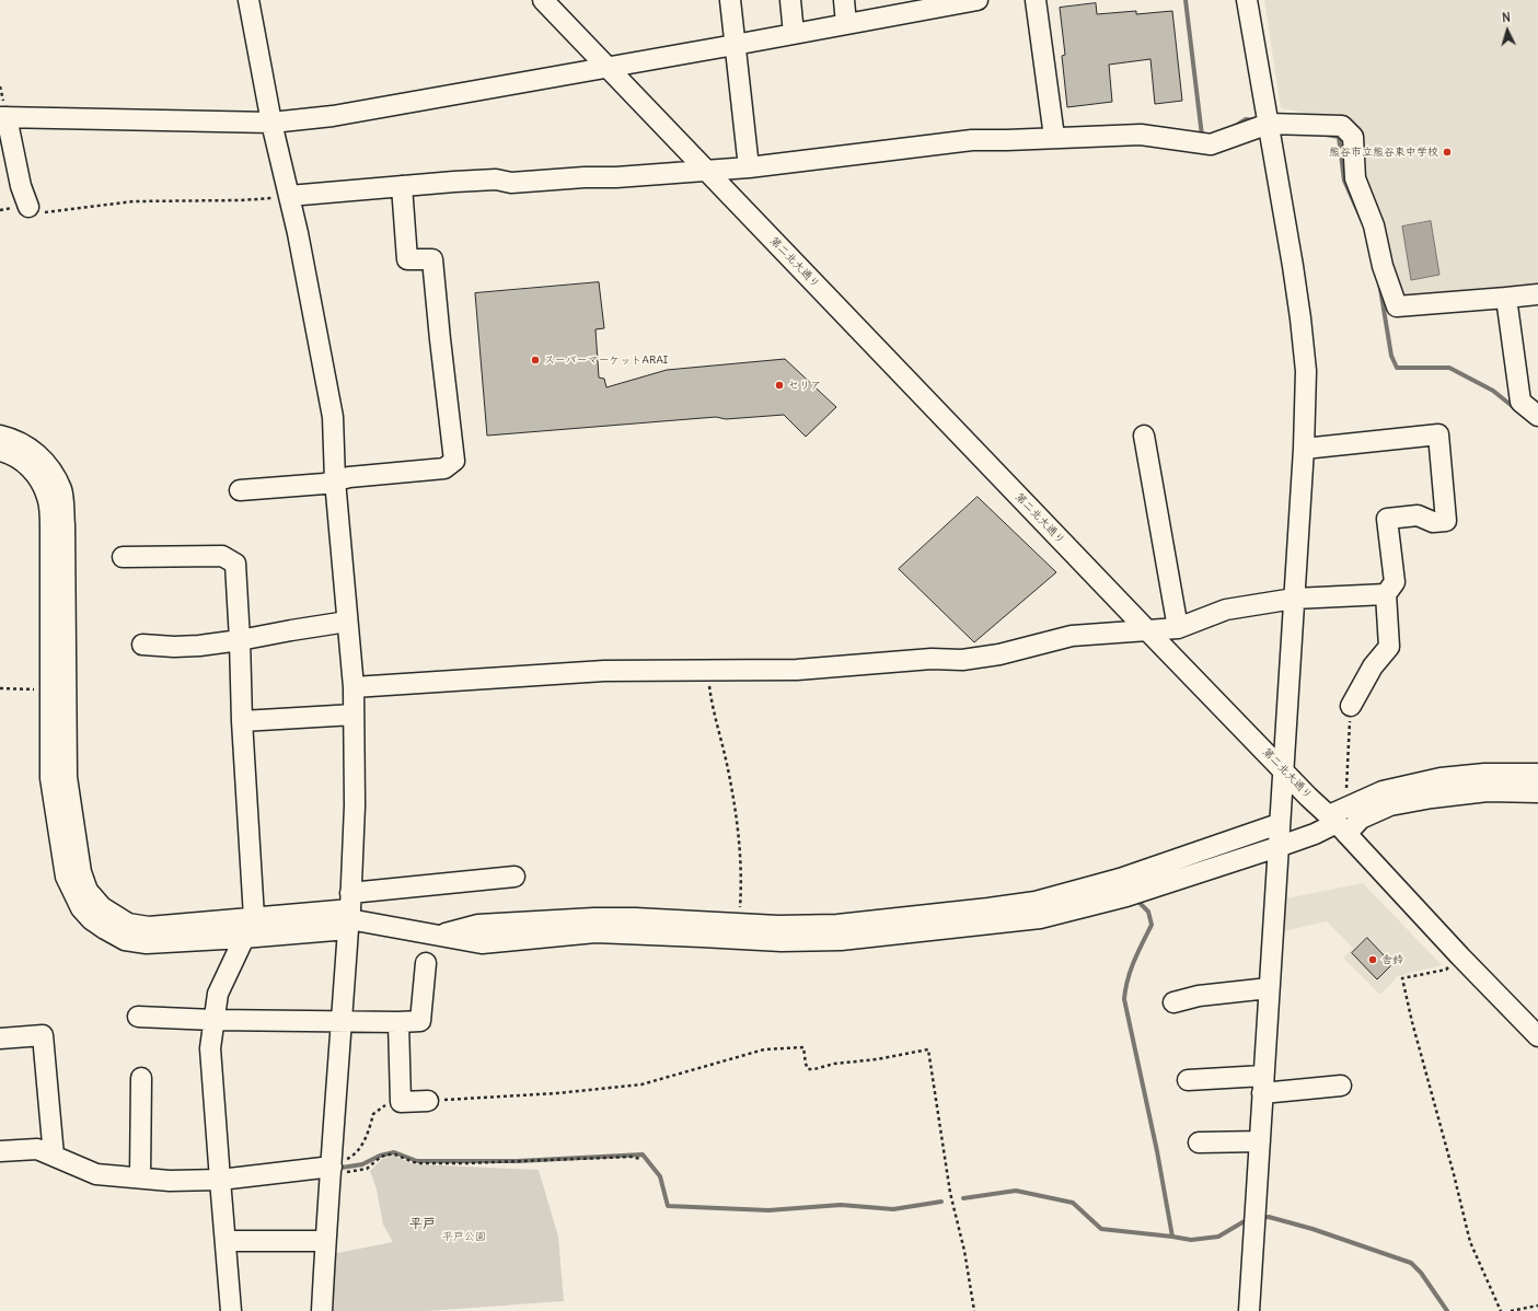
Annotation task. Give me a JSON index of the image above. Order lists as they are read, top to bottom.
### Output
{
  "streets": {
    "street": ["第二北大通り"]
  },
  "districts": ["平戸"],
  "parks": ["平戸公園"],
  "places": [
    "熊谷市立熊谷東中学校",
    "スーパーマーケットARAI",
    "セリア",
    "舎鈴"
  ],
  "north": "top"
}
